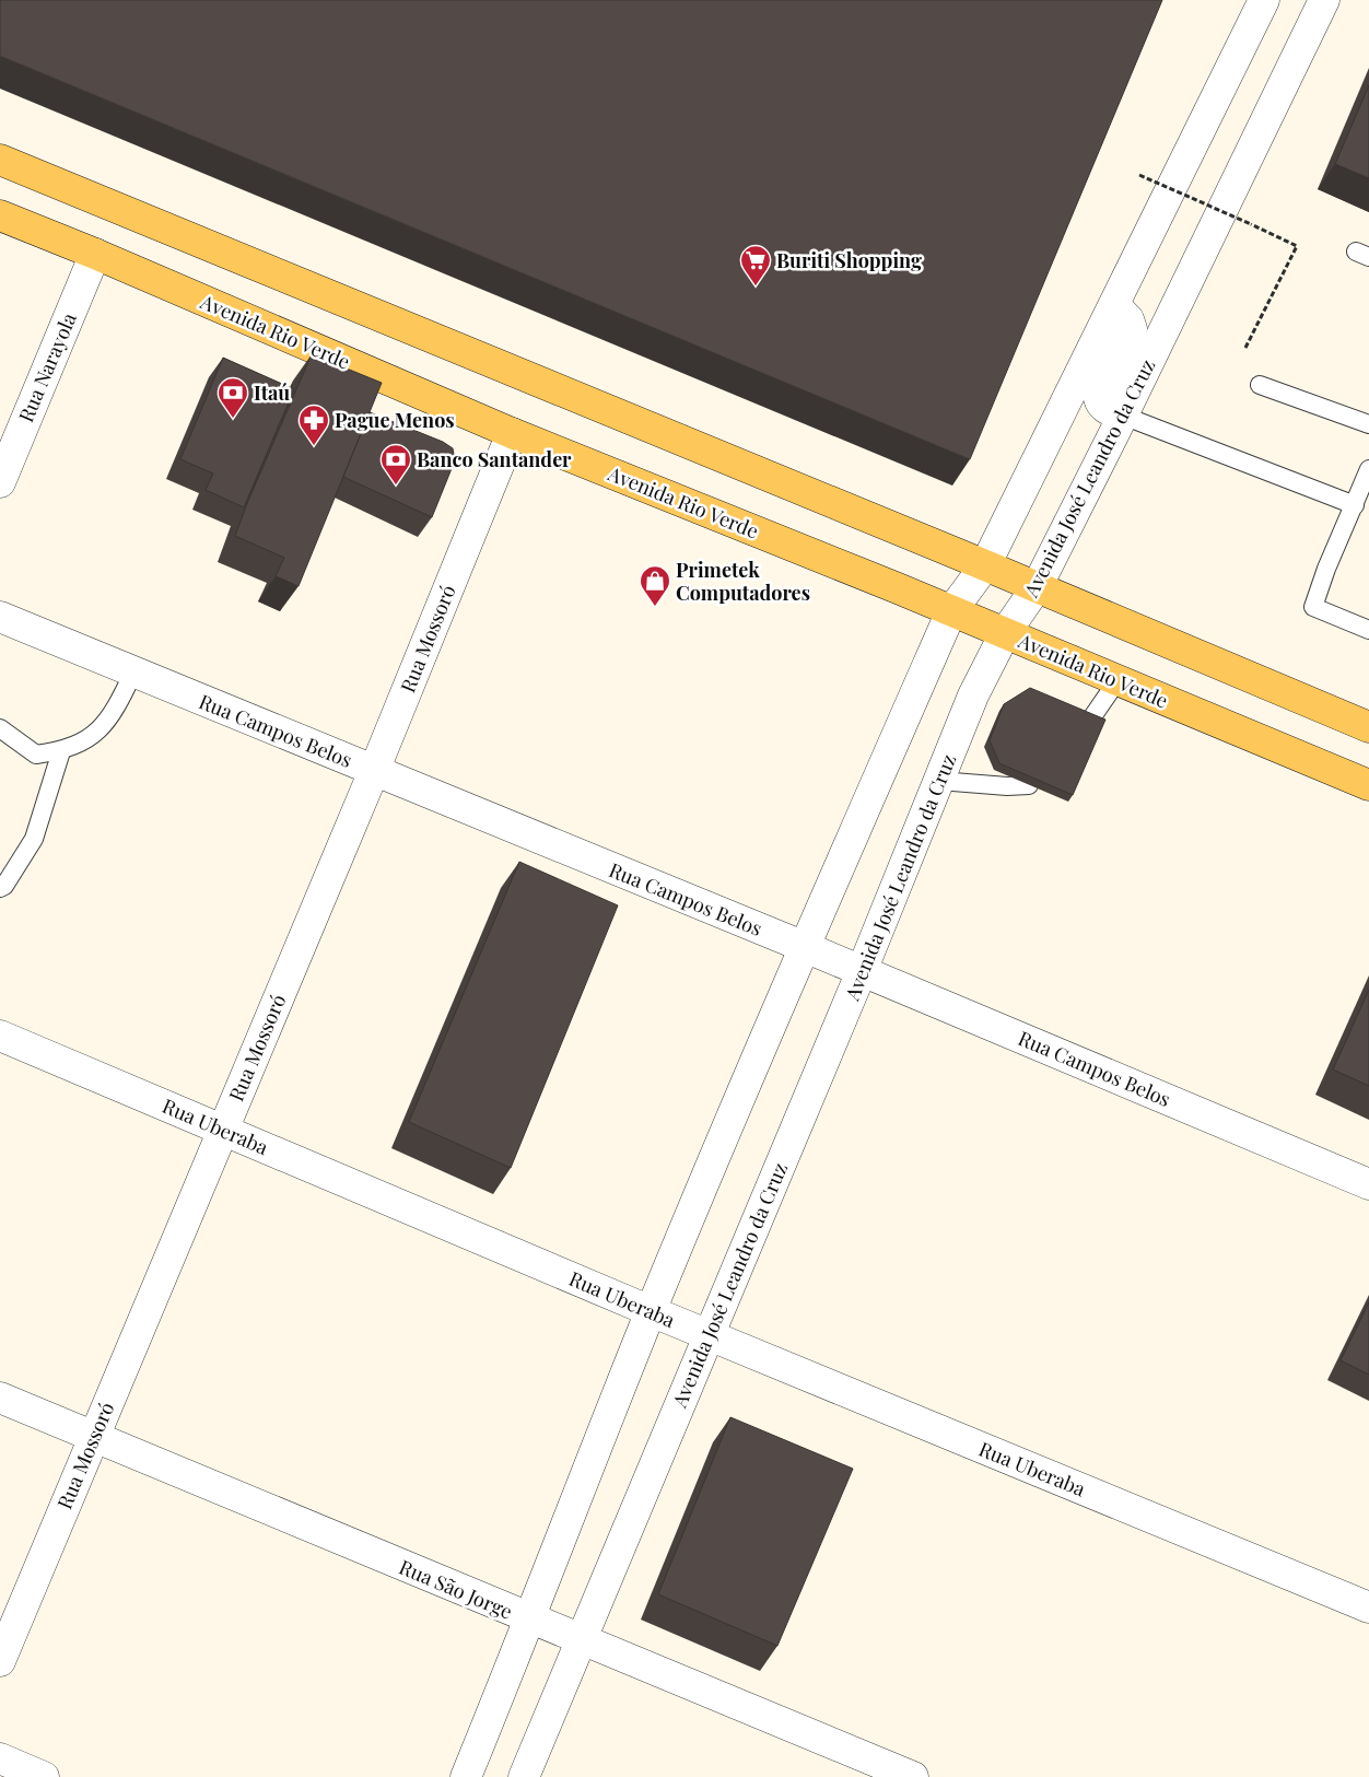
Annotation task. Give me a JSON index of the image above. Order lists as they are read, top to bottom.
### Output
{
  "streets": {
    "main road": ["Avenida Rio Verde"],
    "street": [
      "Rua Narayola",
      "Avenida José Leandro da Cruz",
      "Rua Mossoró",
      "Rua Campos Belos",
      "Rua Uberaba",
      "Rua São Jorge"
    ]
  },
  "crossings": [
    ["Avenida Rio Verde", "Rua Narayola"],
    ["Avenida Rio Verde", "Avenida José Leandro da Cruz"],
    ["Avenida Rio Verde", "Rua Mossoró"],
    ["Avenida José Leandro da Cruz", "Rua Campos Belos"],
    ["Avenida José Leandro da Cruz", "Rua Uberaba"],
    ["Avenida José Leandro da Cruz", "Rua São Jorge"],
    ["Rua Mossoró", "Rua Campos Belos"],
    ["Rua Mossoró", "Rua Uberaba"],
    ["Rua Mossoró", "Rua São Jorge"]
  ],
  "places": {
    "supermarket": ["Buriti Shopping"],
    "bank": ["Itaú", "Banco Santander"],
    "pharmacy": ["Pague Menos"],
    "shop": ["Primetek Computadores"]
  }
}
